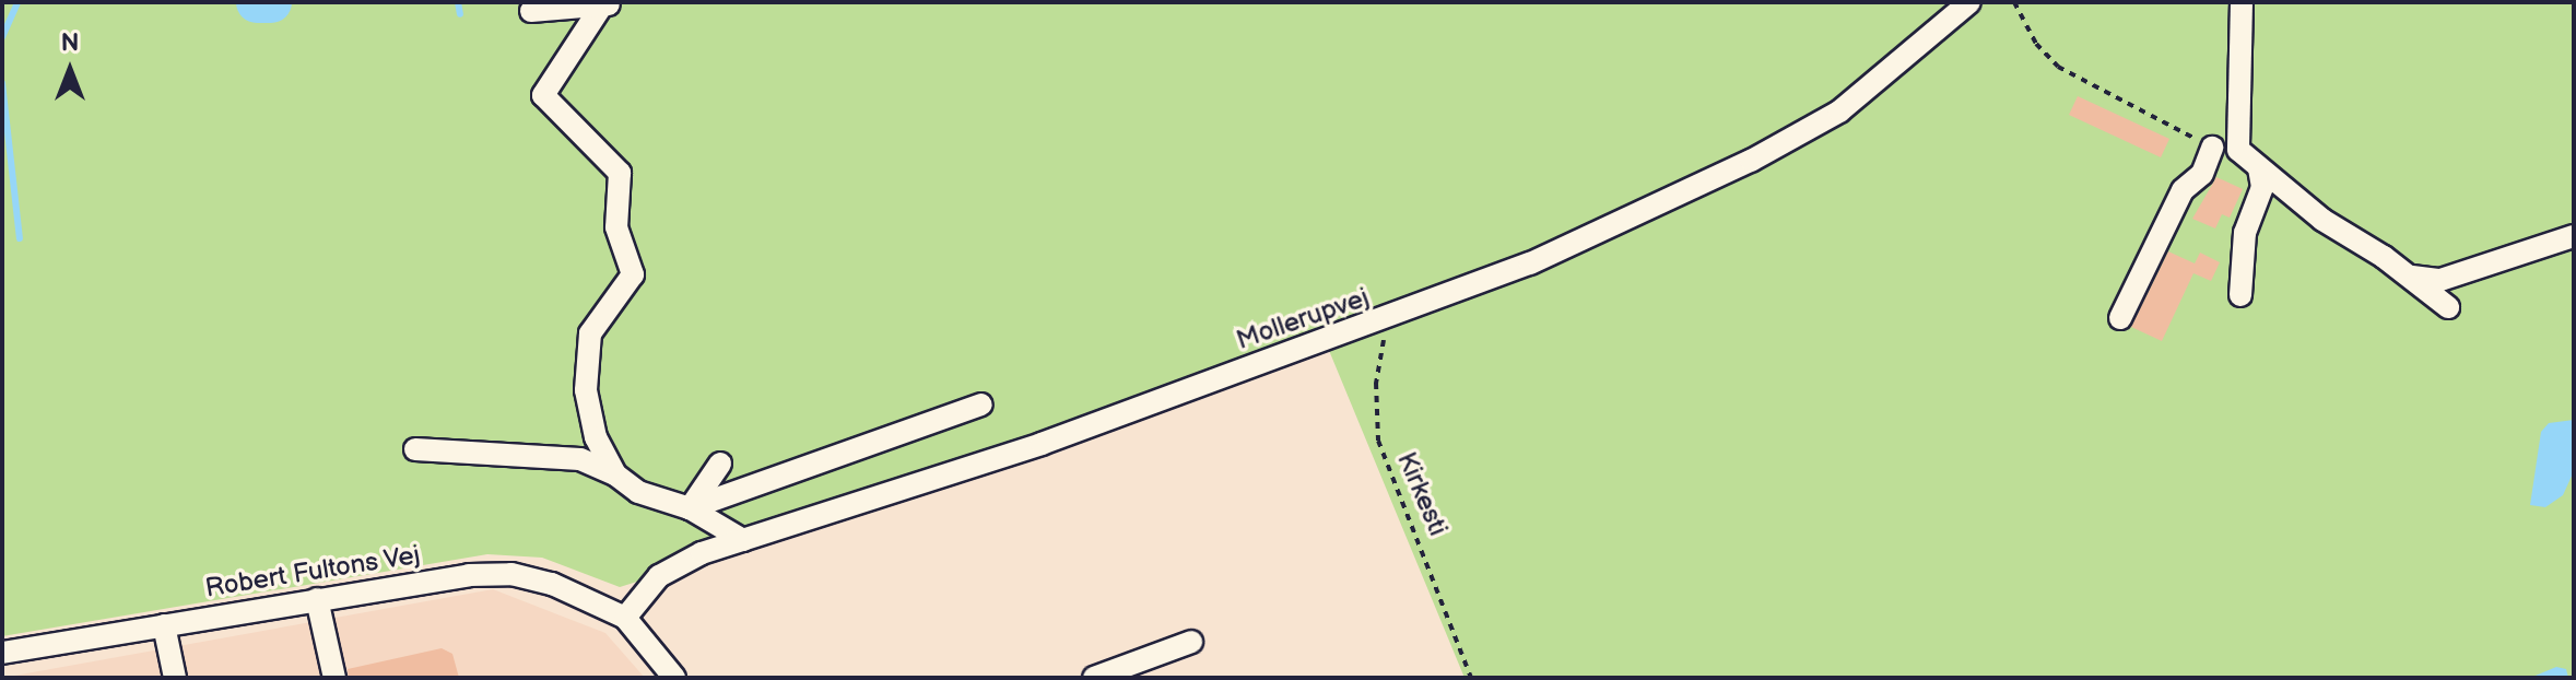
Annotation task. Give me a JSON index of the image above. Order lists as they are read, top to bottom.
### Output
{
  "streets": {
    "street": ["Mollerupvej", "Robert Fultons Vej"],
    "path": ["Kirkesti"]
  },
  "crossings": [
    ["Mollerupvej", "Kirkesti"],
    ["Mollerupvej", "Robert Fultons Vej"]
  ],
  "north": "top"
}
